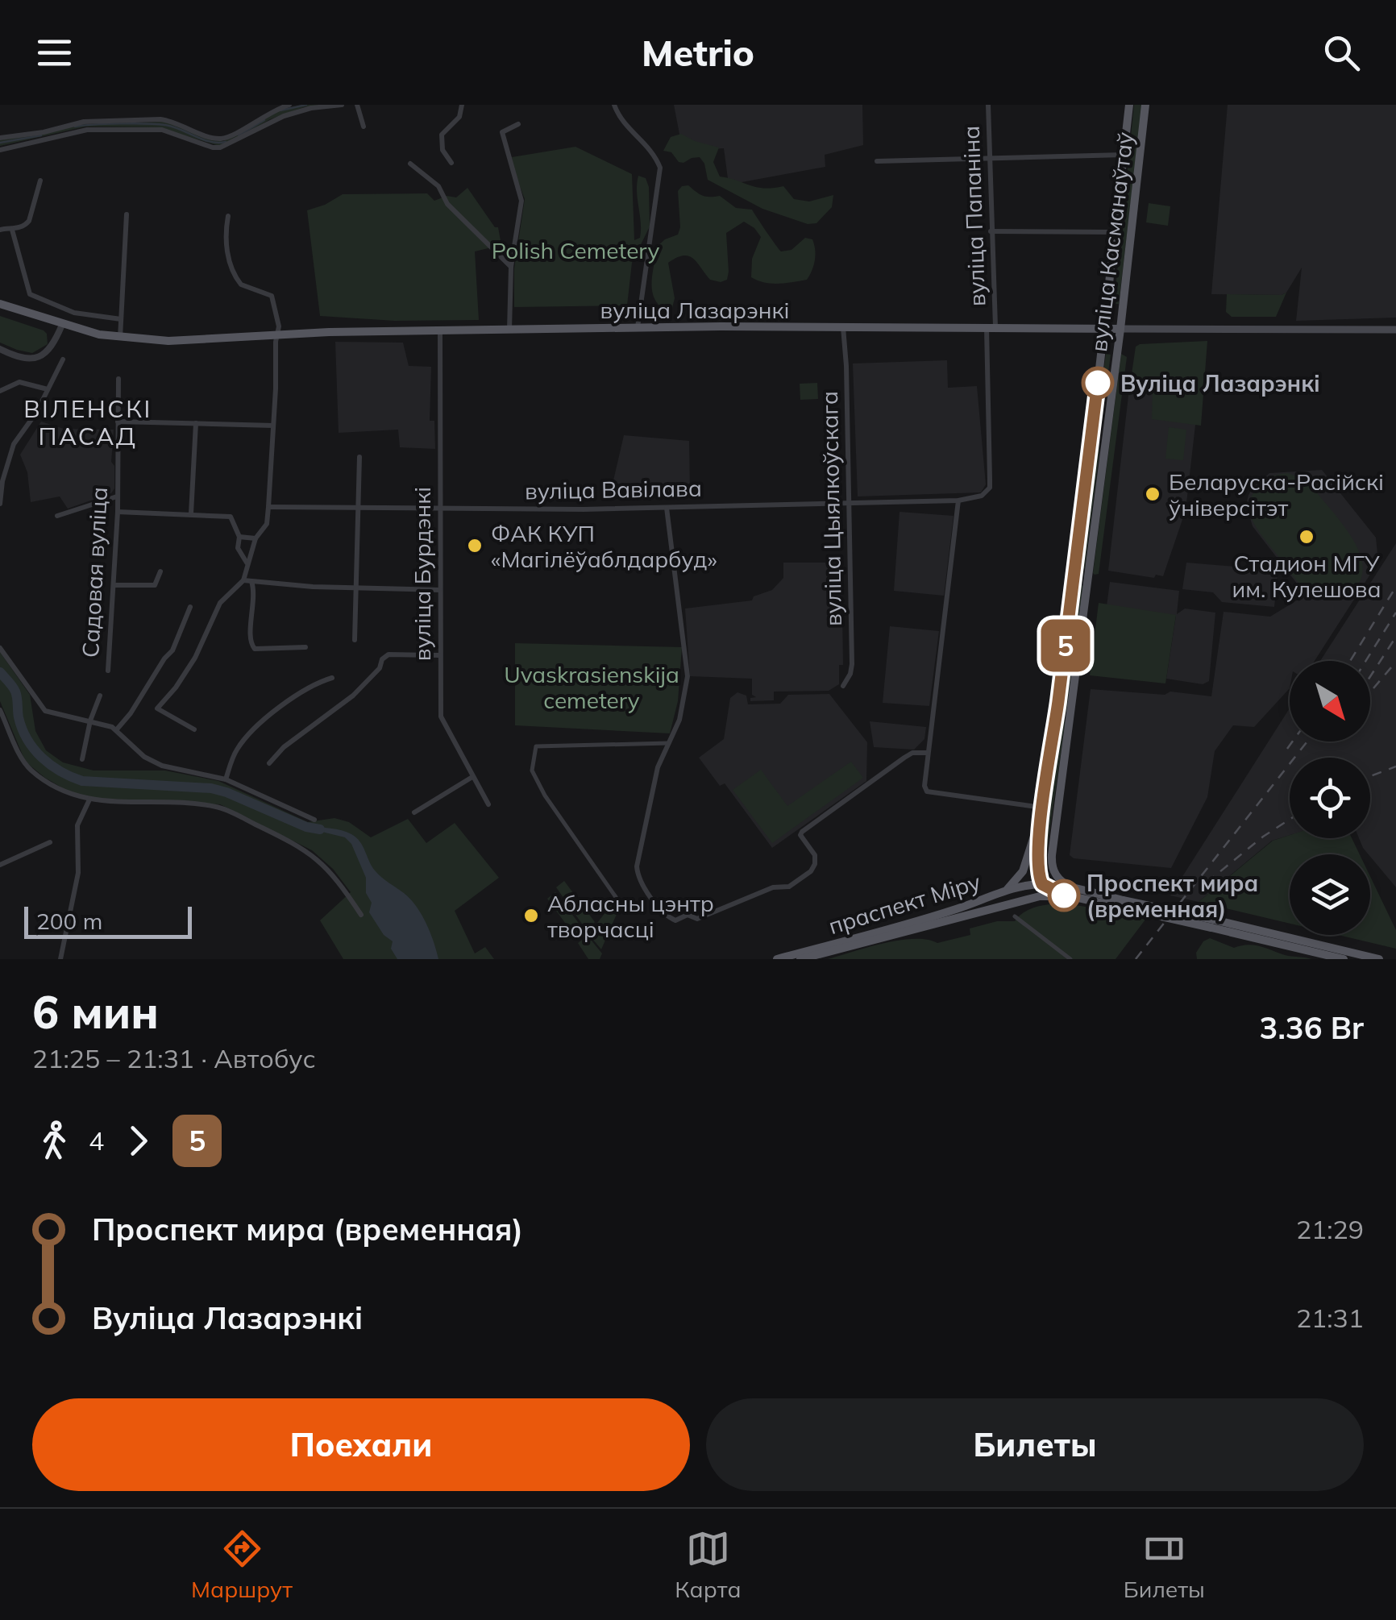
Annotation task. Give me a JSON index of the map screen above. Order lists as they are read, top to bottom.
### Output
{
  "streets": {
    "main road": ["вуліца Касманаўтаў", "вуліца Лазарэнкі", "праспект Міру"],
    "street": [
      "вуліца Папаніна",
      "вуліца Вавілава",
      "вуліца Цыялкоўскага",
      "Садовая вуліца",
      "вуліца Бурдэнкі"
    ]
  },
  "crossings": [
    ["вуліца Папаніна", "вуліца Лазарэнкі"],
    ["вуліца Папаніна", "вуліца Вавілава"],
    ["вуліца Касманаўтаў", "вуліца Лазарэнкі"],
    ["вуліца Касманаўтаў", "праспект Міру"],
    ["вуліца Лазарэнкі", "вуліца Цыялкоўскага"],
    ["вуліца Лазарэнкі", "вуліца Бурдэнкі"],
    ["вуліца Вавілава", "вуліца Цыялкоўскага"],
    ["вуліца Вавілава", "вуліца Бурдэнкі"]
  ],
  "districts": ["ВІЛЕНСКІ ПАСАД"],
  "parks": ["Polish Cemetery", "Uvaskrasienskija cemetery"],
  "places": [
    "Вуліца Лазарэнкі",
    "Беларуска-Расійскі ўніверсітэт",
    "Стадион МГУ им. Кулешова",
    "ФАК КУП «Магілёўаблдарбуд»",
    "Проспект мира (временная)",
    "Абласны цэнтр творчасці"
  ],
  "lines": ["bus line 5"],
  "scale_bar": "200 m",
  "north": "bottom right",
  "page": {
    "header": "Metrio",
    "on_map": "5",
    "scale": "200 m",
    "heading": ["6 мин", "21:25 – 21:31 · Автобус", "3.36 Br"],
    "legs": ["4", "5"],
    "list": [
      {
        "name": "Проспект мира (временная)",
        "value": "21:29"
      },
      {
        "name": "Вуліца Лазарэнкі",
        "value": "21:31"
      }
    ],
    "buttons": ["Поехали", "Билеты"],
    "tabs": ["Маршрут", "Карта", "Билеты"]
  }
}
